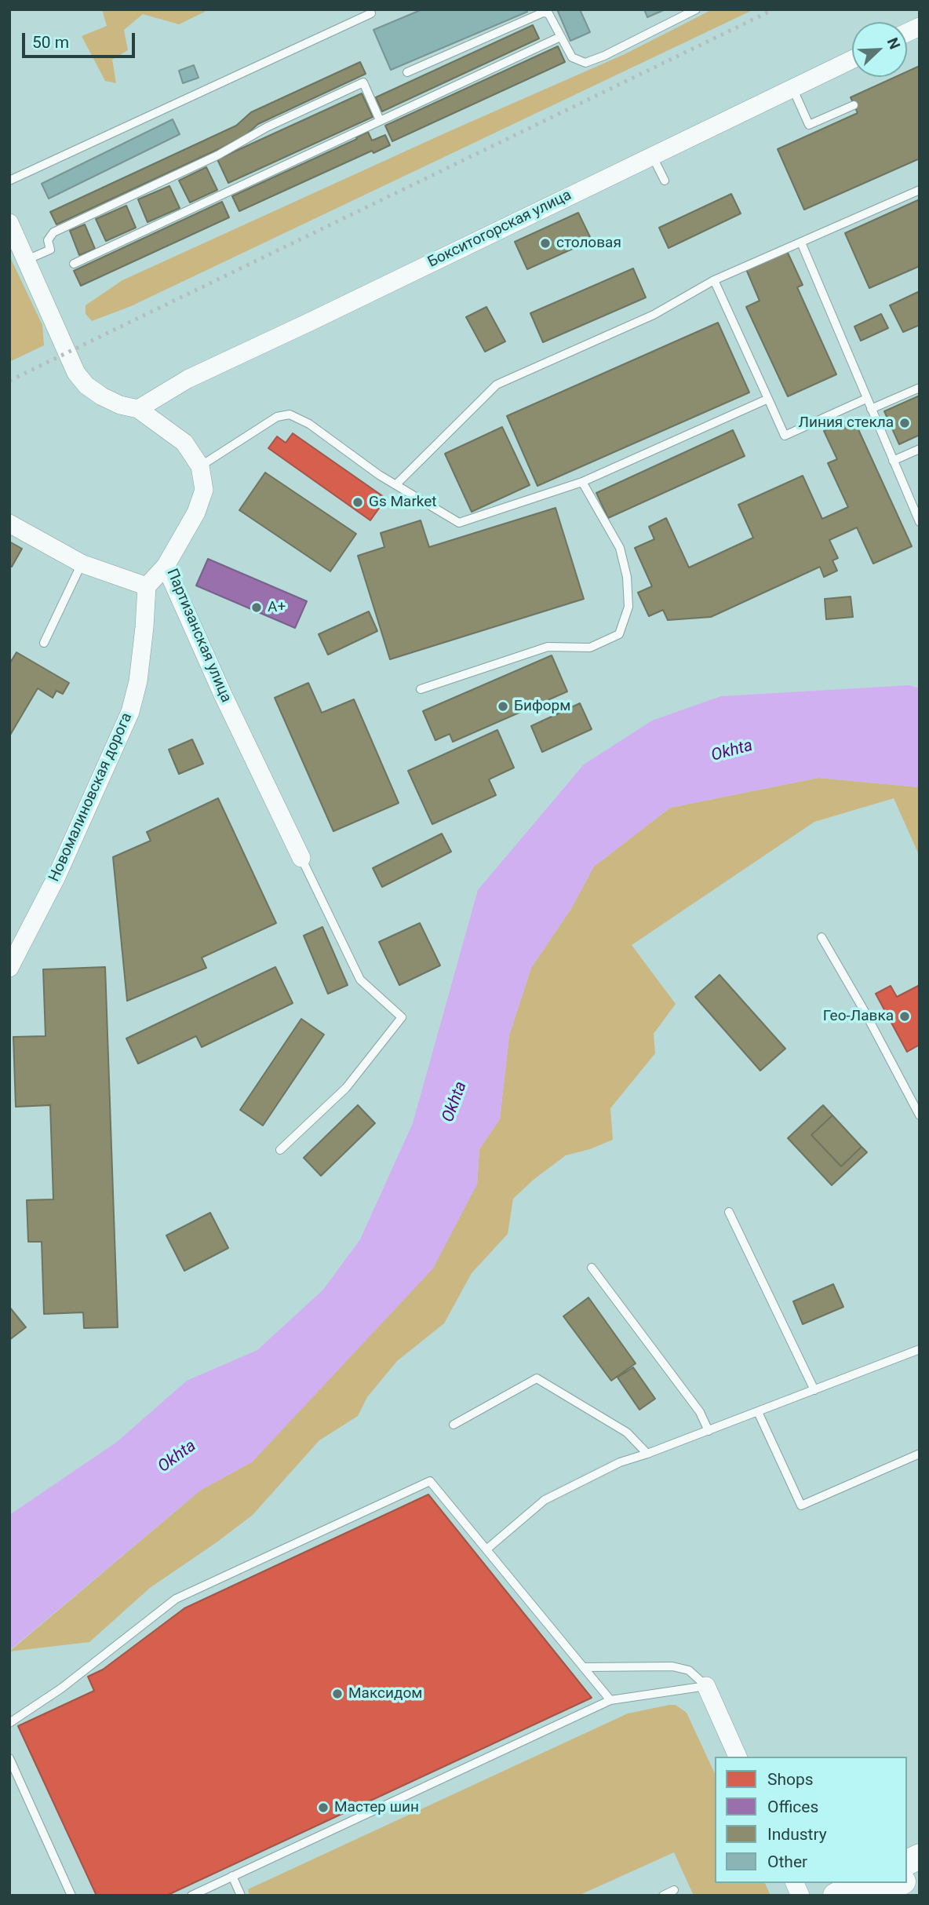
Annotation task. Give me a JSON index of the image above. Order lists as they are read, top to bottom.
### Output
{
  "streets": {
    "street": ["Бокситогорская улица", "Партизанская улица", "Новомалиновская дорога"]
  },
  "water": ["Okhta"],
  "places": [
    "столовая",
    "Линия стекла",
    "Gs Market",
    "А+",
    "Биформ",
    "Гео-Лавка",
    "Максидом",
    "Мастер шин"
  ],
  "legend": [
    "Shops",
    "Offices",
    "Industry",
    "Other"
  ],
  "scale_bar": "50 m",
  "north": "top right"
}
